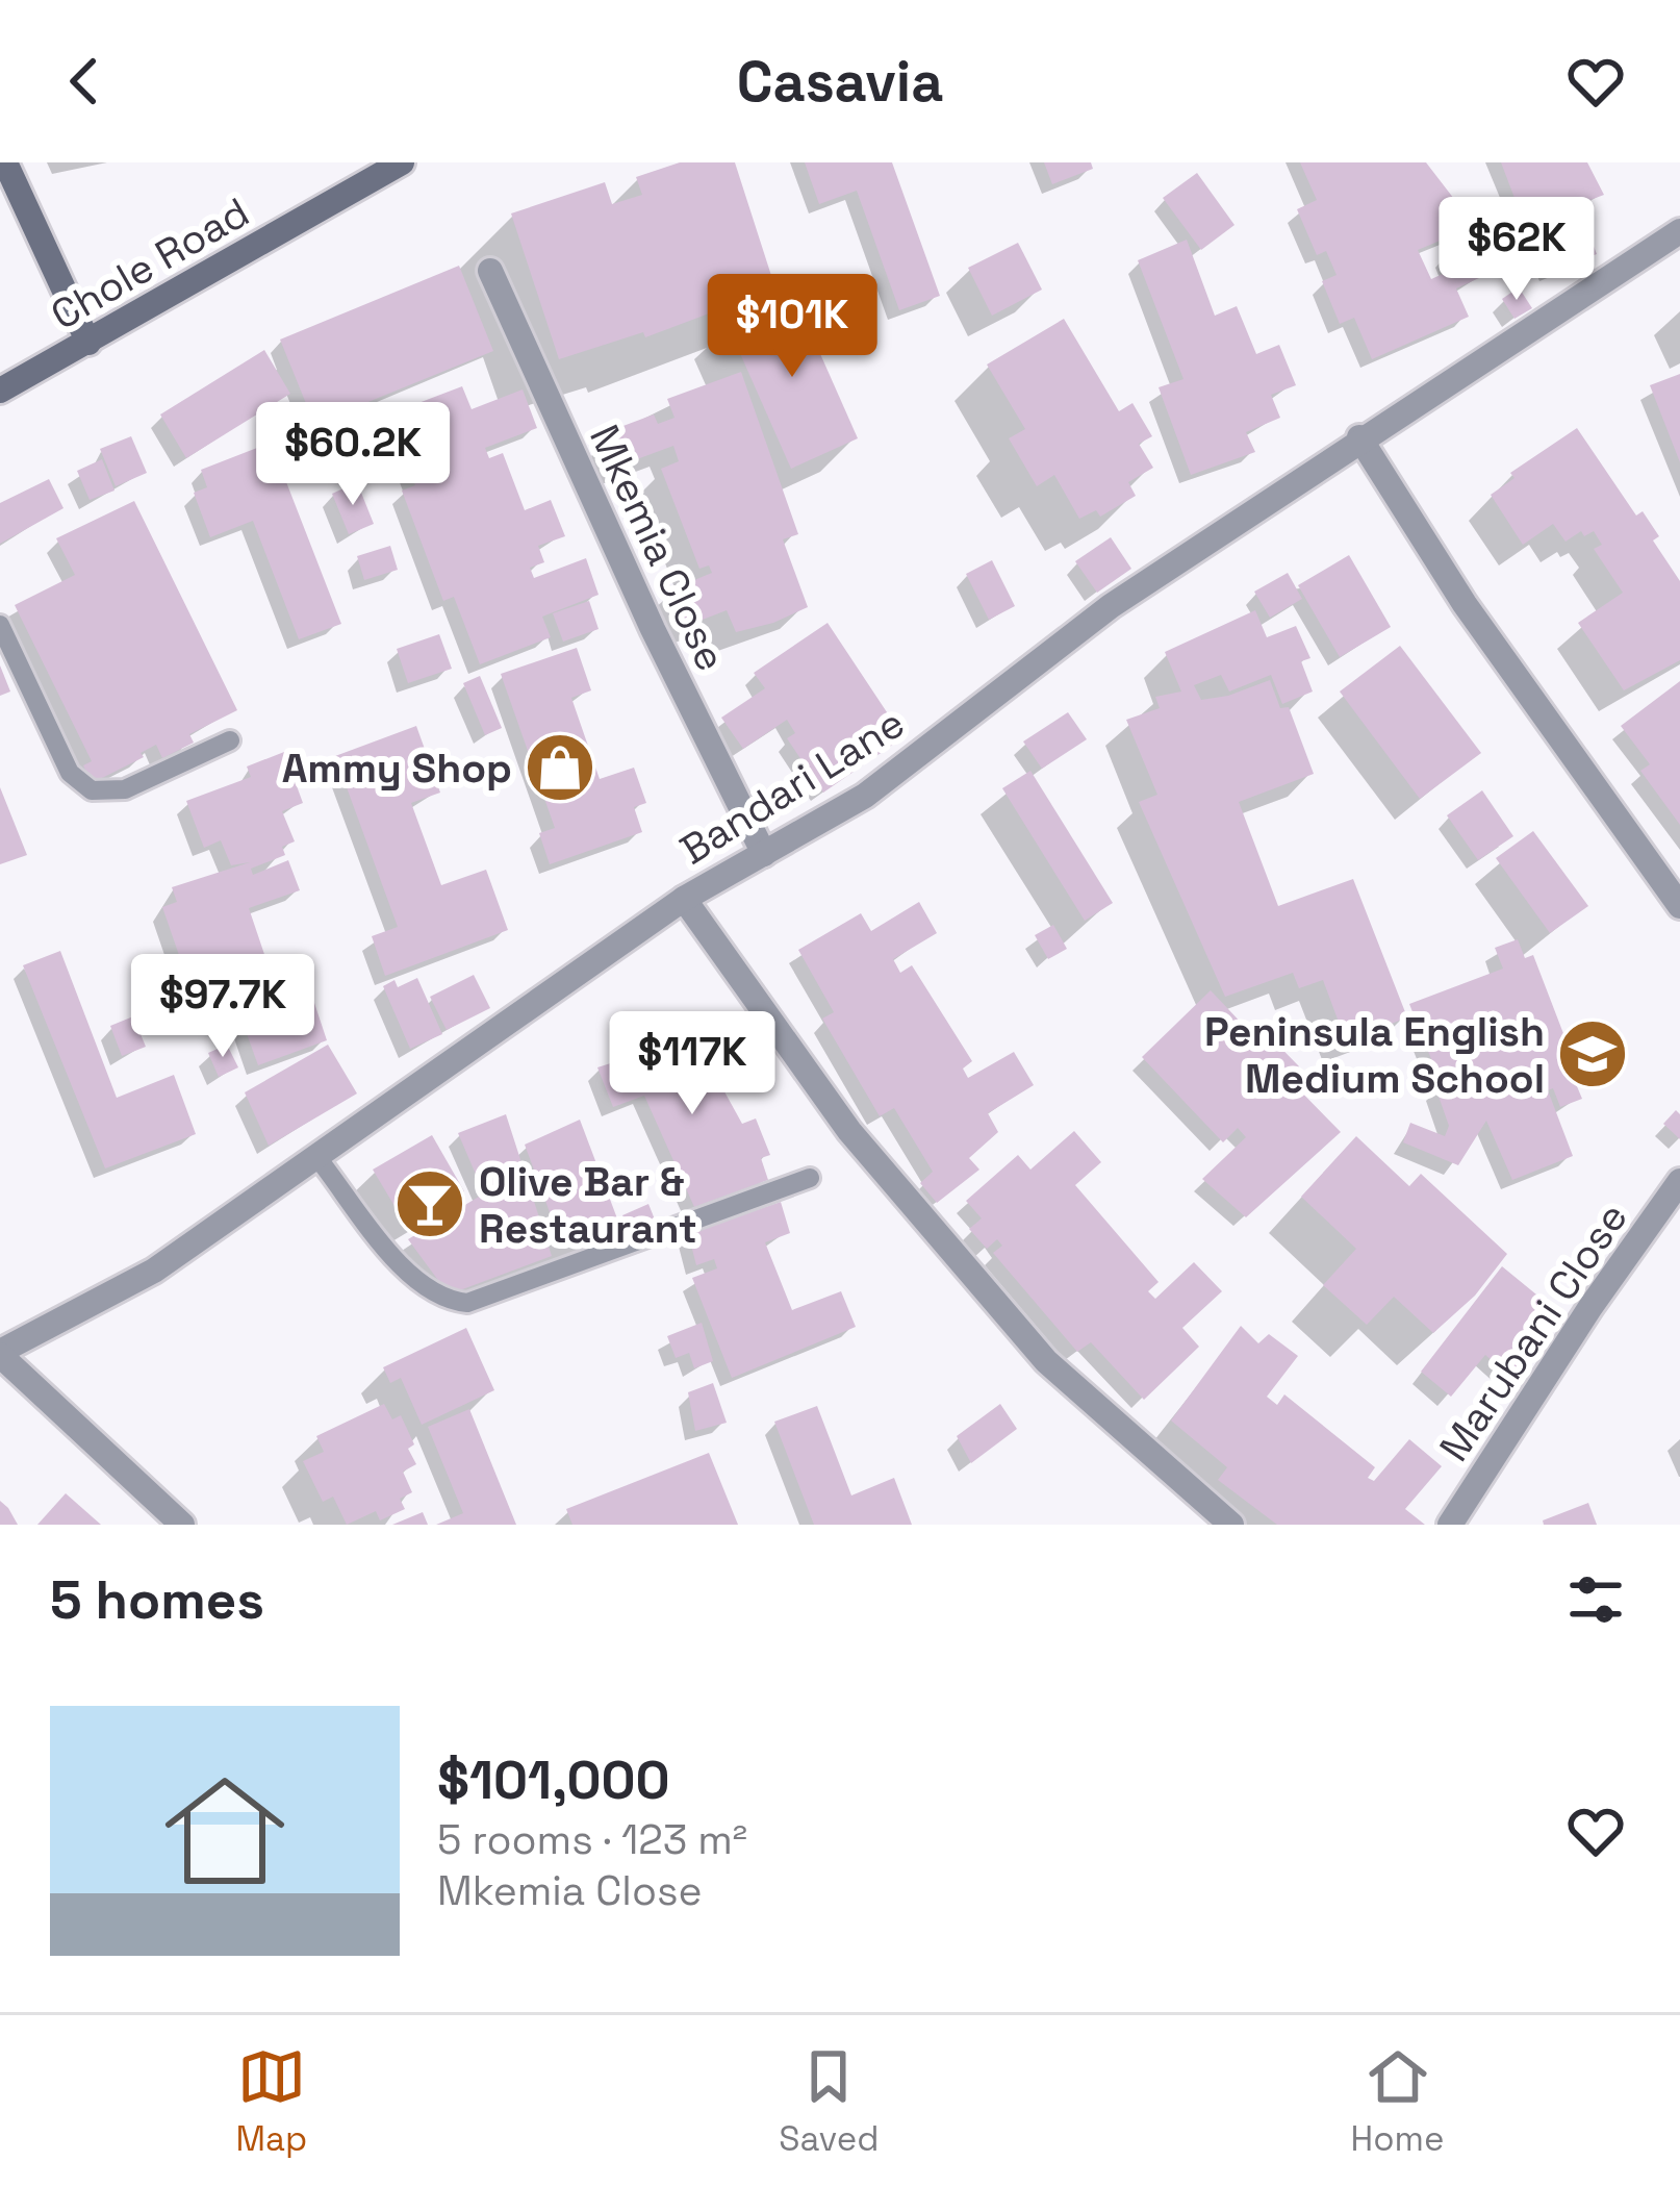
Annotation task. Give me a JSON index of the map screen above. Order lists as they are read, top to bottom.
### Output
{
  "streets": {
    "street": [
      "Chole Road",
      "Mkemia Close",
      "Bandari Lane",
      "Marubani Close"
    ]
  },
  "crossings": [
    ["Mkemia Close", "Bandari Lane"]
  ],
  "places": {
    "shop": ["Ammy Shop"],
    "school or university": ["Peninsula English Medium School"],
    "bar": ["Olive Bar & Restaurant"]
  },
  "page": {
    "header": "Casavia",
    "price": [
      "$62K",
      "$101K",
      "$60.2K",
      "$97.7K",
      "$117K"
    ],
    "heading": "5 homes",
    "list": [
      {
        "name": "$101,000",
        "note": "5 rooms · 123 m² · Mkemia Close"
      }
    ],
    "tabs": ["Map", "Saved", "Home"]
  }
}
